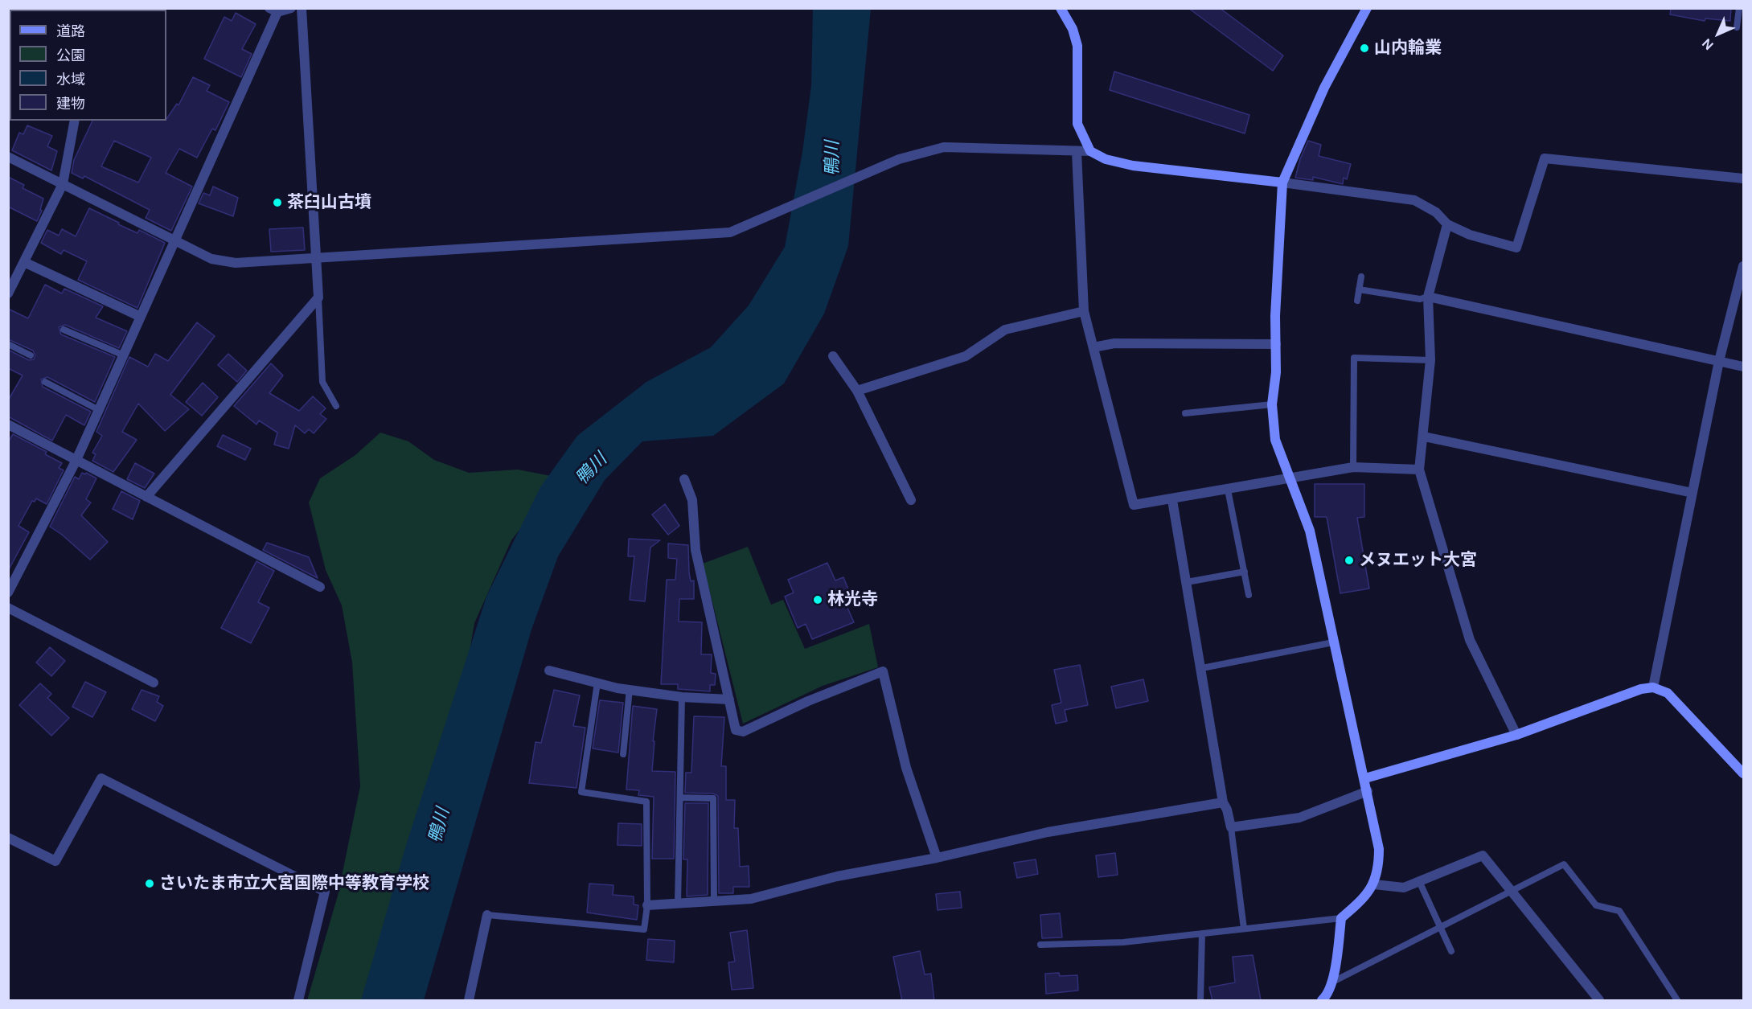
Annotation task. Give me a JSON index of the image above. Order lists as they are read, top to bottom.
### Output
{
  "water": ["鴨川"],
  "places": [
    "山内輪業",
    "茶臼山古墳",
    "メヌエット大宮",
    "林光寺",
    "さいたま市立大宮国際中等教育学校"
  ],
  "legend": [
    "道路",
    "公園",
    "水域",
    "建物"
  ],
  "north": "bottom left"
}
